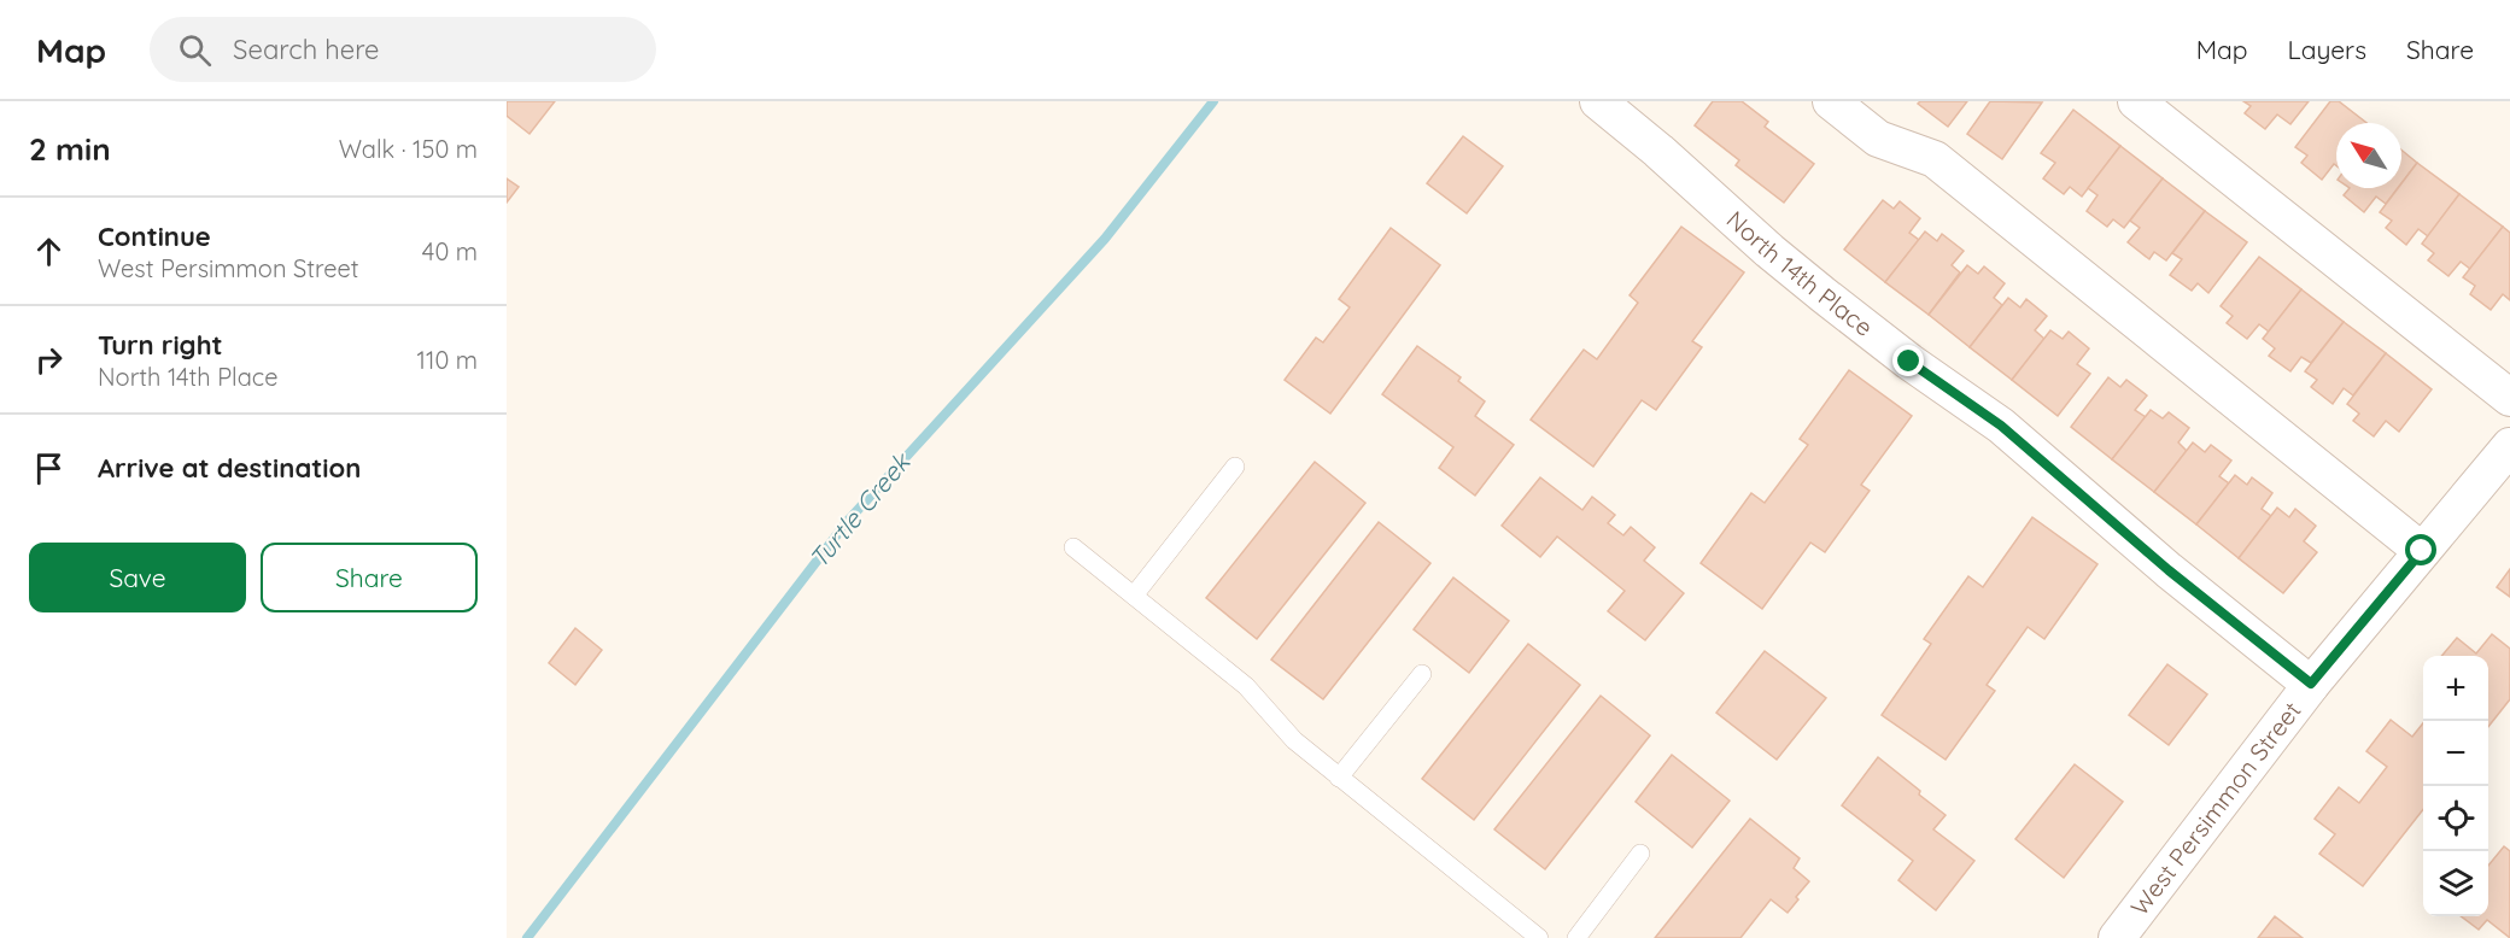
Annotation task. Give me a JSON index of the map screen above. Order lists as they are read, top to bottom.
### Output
{
  "streets": {
    "street": ["North 14th Place", "West Persimmon Street"]
  },
  "crossings": [
    ["North 14th Place", "West Persimmon Street"]
  ],
  "water": ["Turtle Creek"],
  "north": "top left",
  "page": {
    "header": "Map",
    "search": "Search here",
    "nav": ["Map", "Layers", "Share"],
    "heading": ["2 min", "Walk · 150 m"],
    "list": [
      ["Continue", "West Persimmon Street", "40 m"],
      ["Turn right", "North 14th Place", "110 m"],
      "Arrive at destination"
    ],
    "buttons": ["Save", "Share"],
    "map_buttons": ["+", "−"]
  }
}
